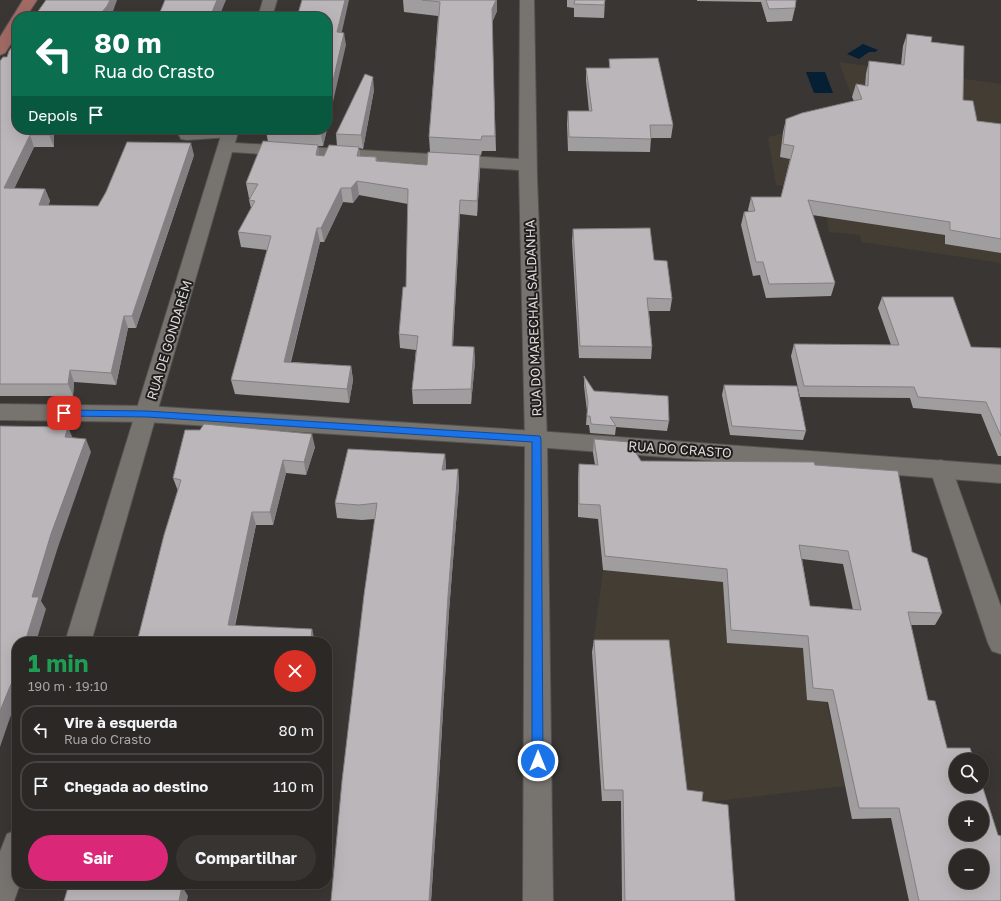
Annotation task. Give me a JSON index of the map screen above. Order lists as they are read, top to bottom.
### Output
{
  "streets": {
    "street": ["RUA DO MARECHAL SALDANHA", "RUA DE GONDARÉM", "RUA DO CRASTO"]
  },
  "crossings": [
    ["RUA DO MARECHAL SALDANHA", "RUA DO CRASTO"],
    ["RUA DE GONDARÉM", "RUA DO CRASTO"]
  ],
  "page": {
    "turn": ["80 m", "Rua do Crasto"],
    "then": "Depois",
    "heading": ["1 min", "190 m · 19:10"],
    "list": [
      {
        "name": "Vire à esquerda",
        "note": "Rua do Crasto",
        "value": "80 m"
      },
      {
        "name": "Chegada ao destino",
        "value": "110 m"
      }
    ],
    "map_buttons": ["+", "−"],
    "buttons": ["Sair", "Compartilhar"]
  }
}
